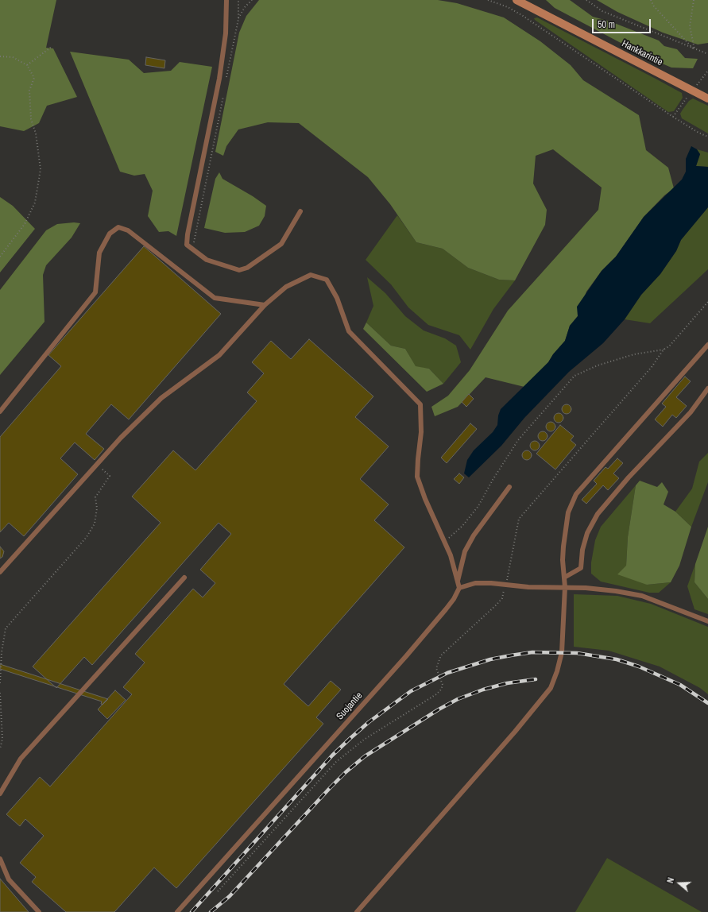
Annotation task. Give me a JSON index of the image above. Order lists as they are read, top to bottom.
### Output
{
  "streets": {
    "main road": ["Hankkarintie"],
    "lane": ["Suojantie"]
  },
  "scale_bar": "50 m",
  "north": "left"
}
